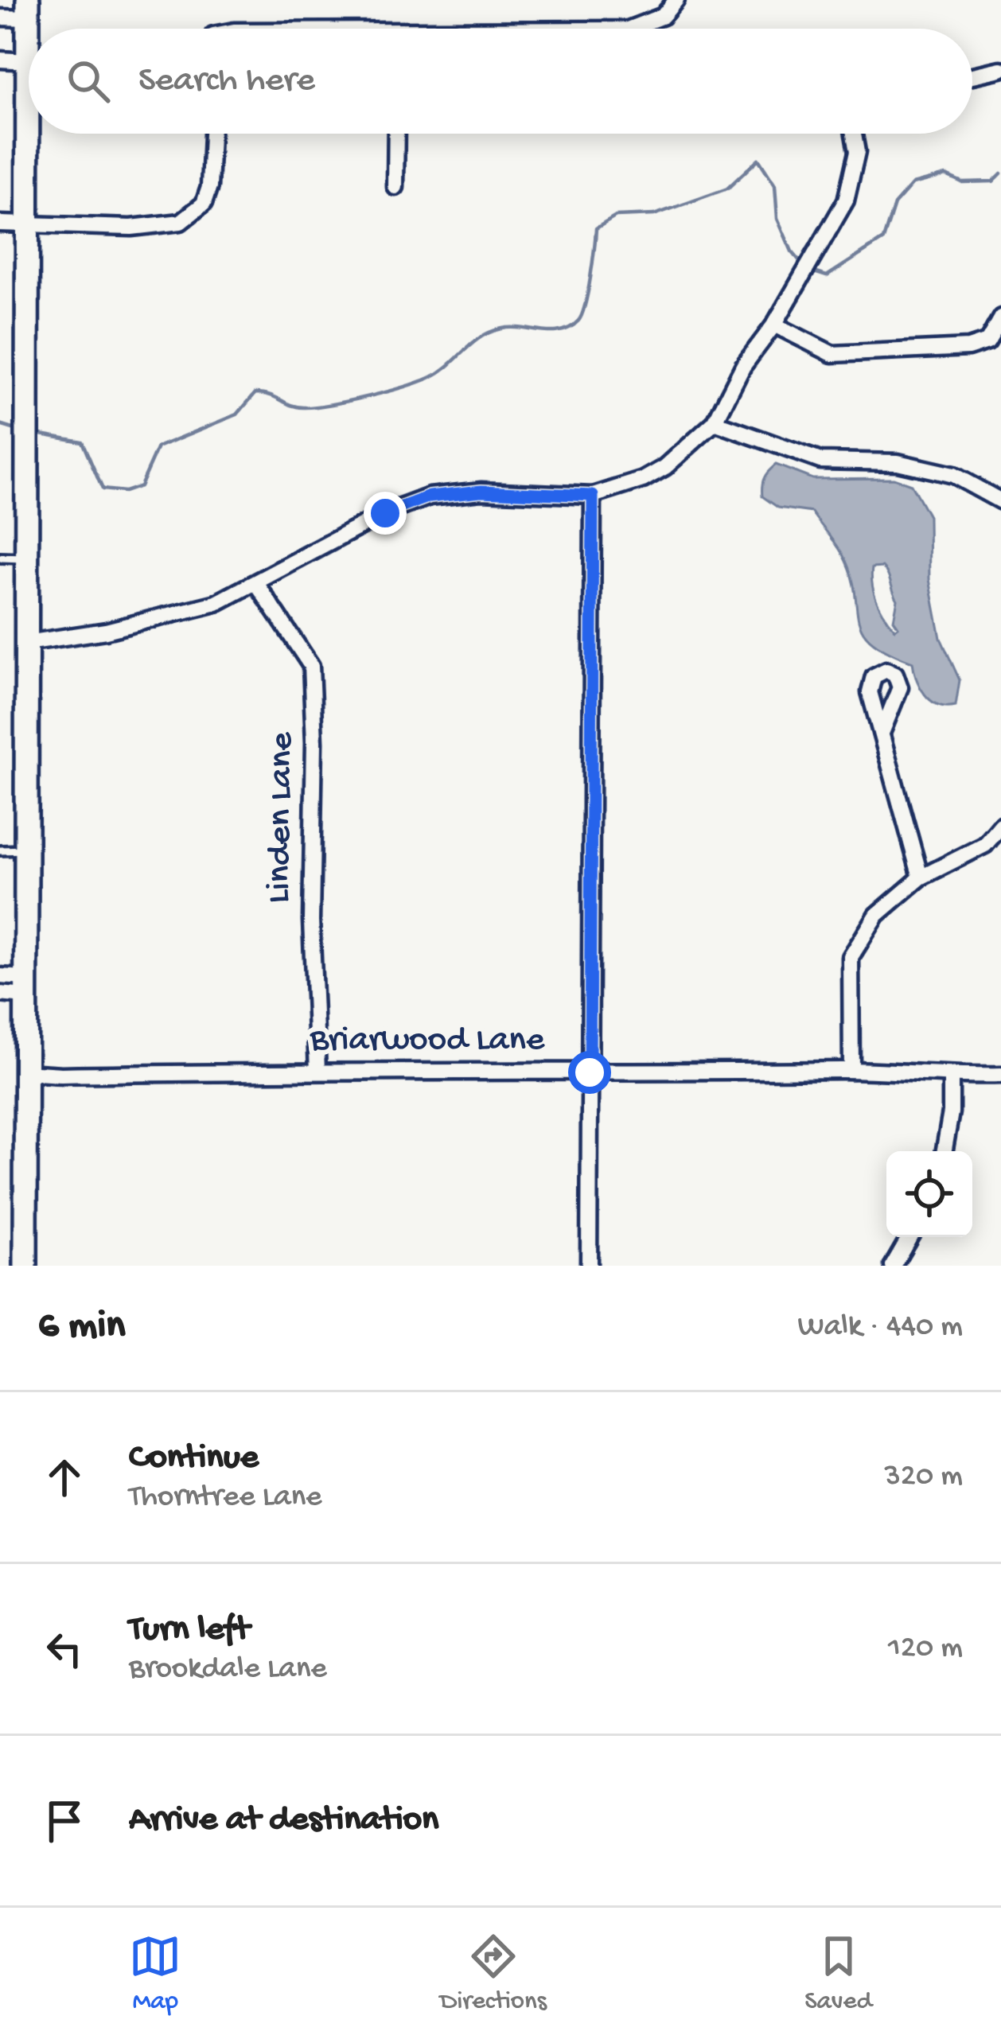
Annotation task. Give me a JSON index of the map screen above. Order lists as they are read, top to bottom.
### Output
{
  "streets": {
    "street": ["Linden Lane", "Briarwood Lane"]
  },
  "crossings": [
    ["Linden Lane", "Briarwood Lane"]
  ],
  "page": {
    "search": "Search here",
    "heading": ["6 min", "Walk · 440 m"],
    "list": [
      ["Continue", "Thorntree Lane", "320 m"],
      ["Turn left", "Brookdale Lane", "120 m"],
      "Arrive at destination"
    ],
    "nav": ["Map", "Directions", "Saved"]
  }
}
